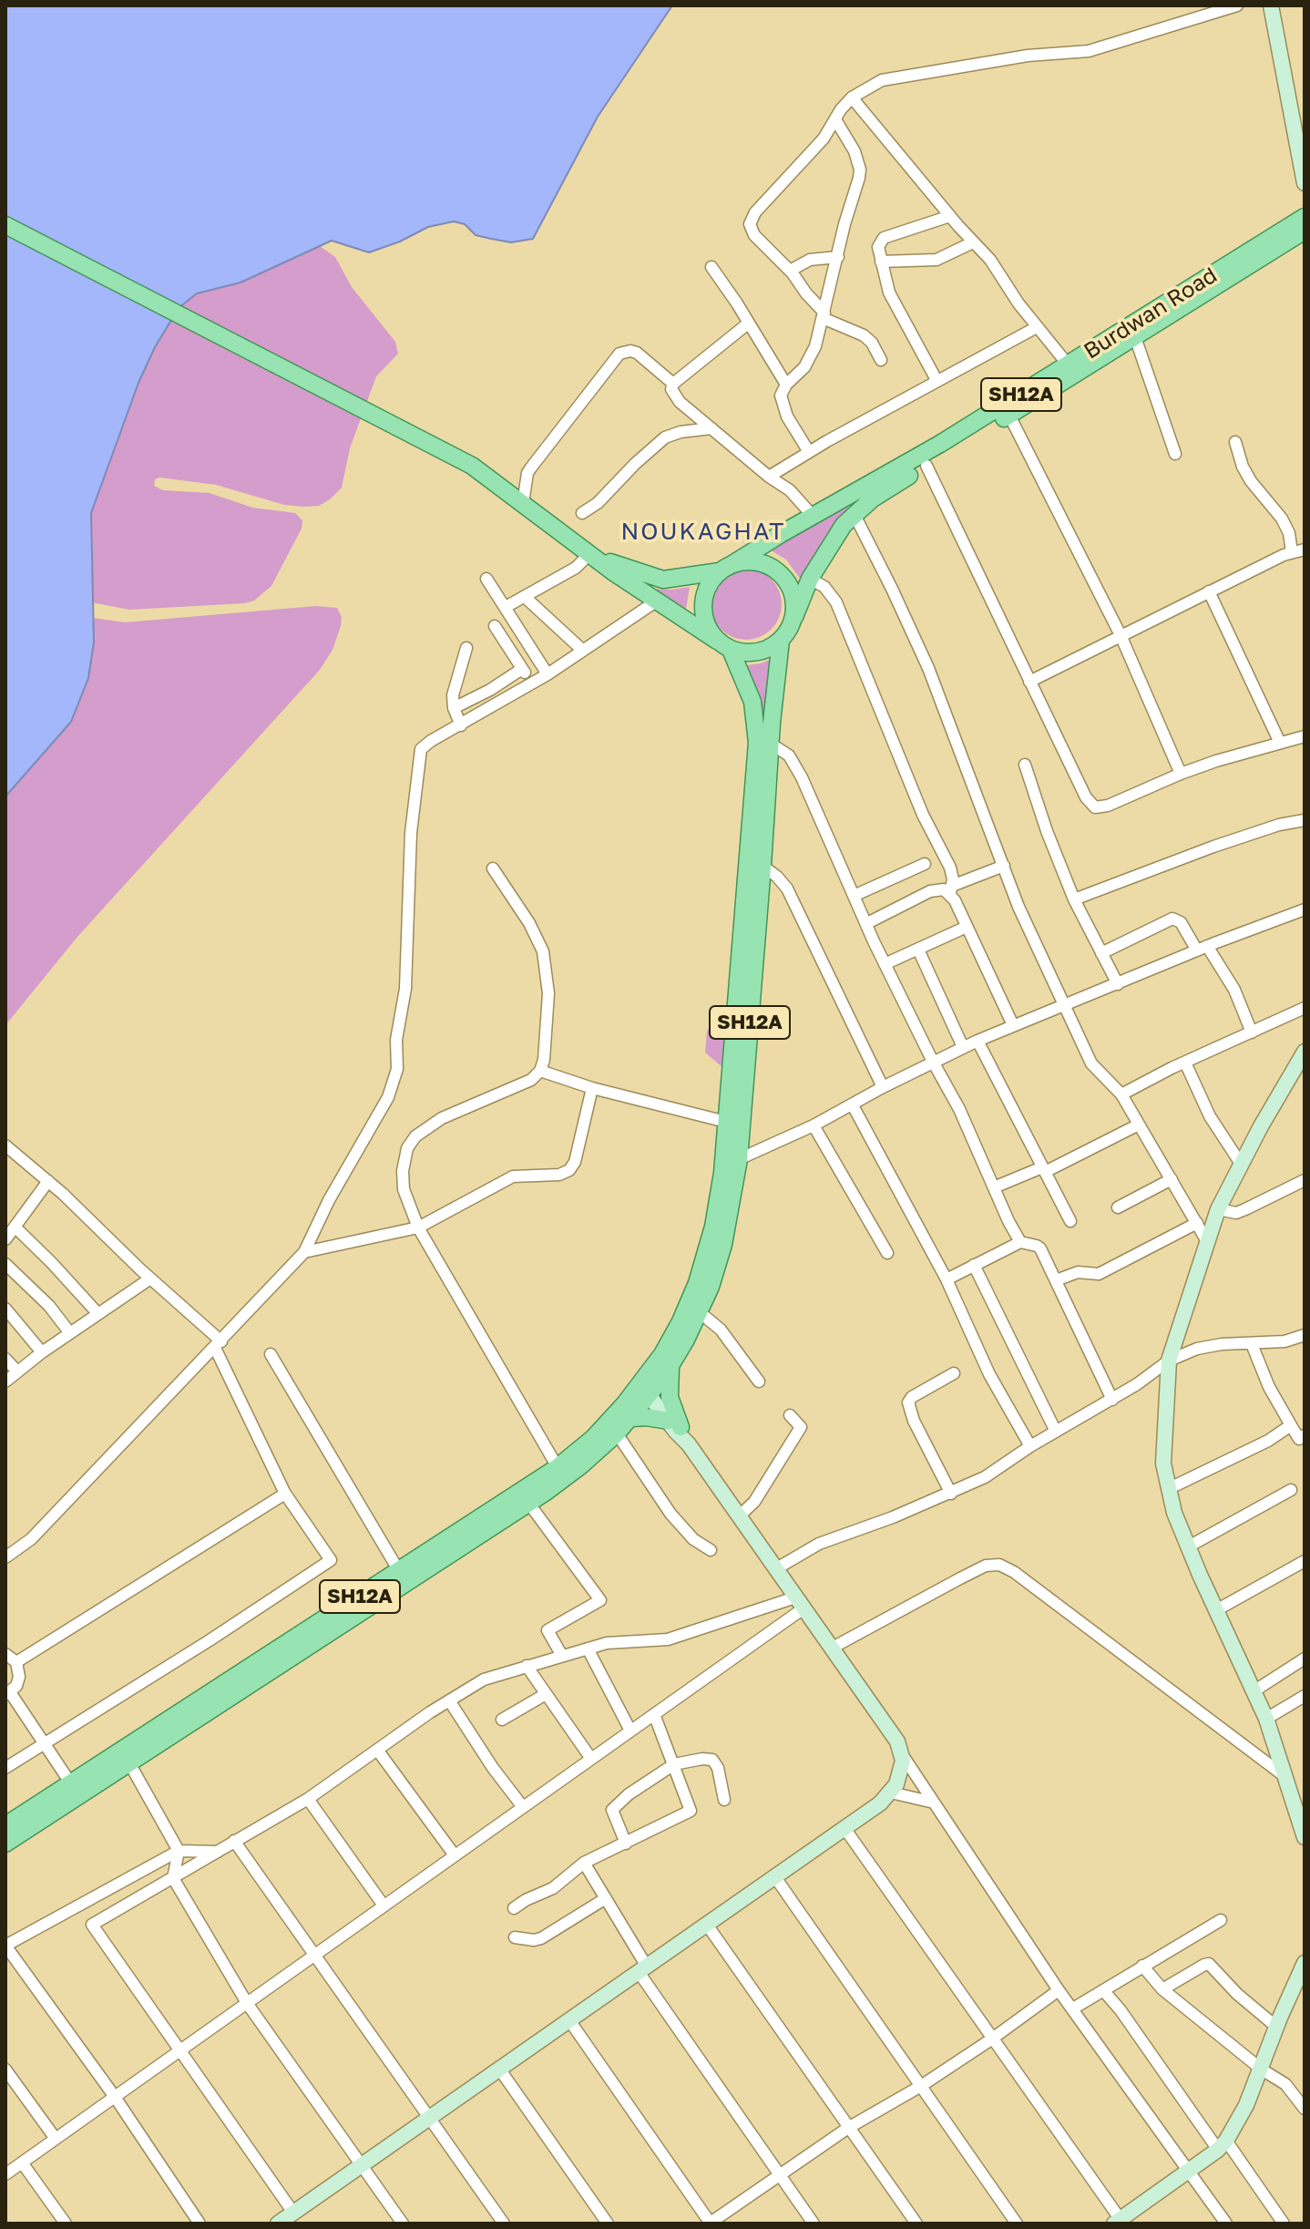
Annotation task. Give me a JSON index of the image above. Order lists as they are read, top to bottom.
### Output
{
  "streets": {
    "main road": ["Burdwan Road", "SH12A"]
  },
  "crossings": [
    ["Burdwan Road", "SH12A"]
  ],
  "districts": ["NOUKAGHAT"]
}
